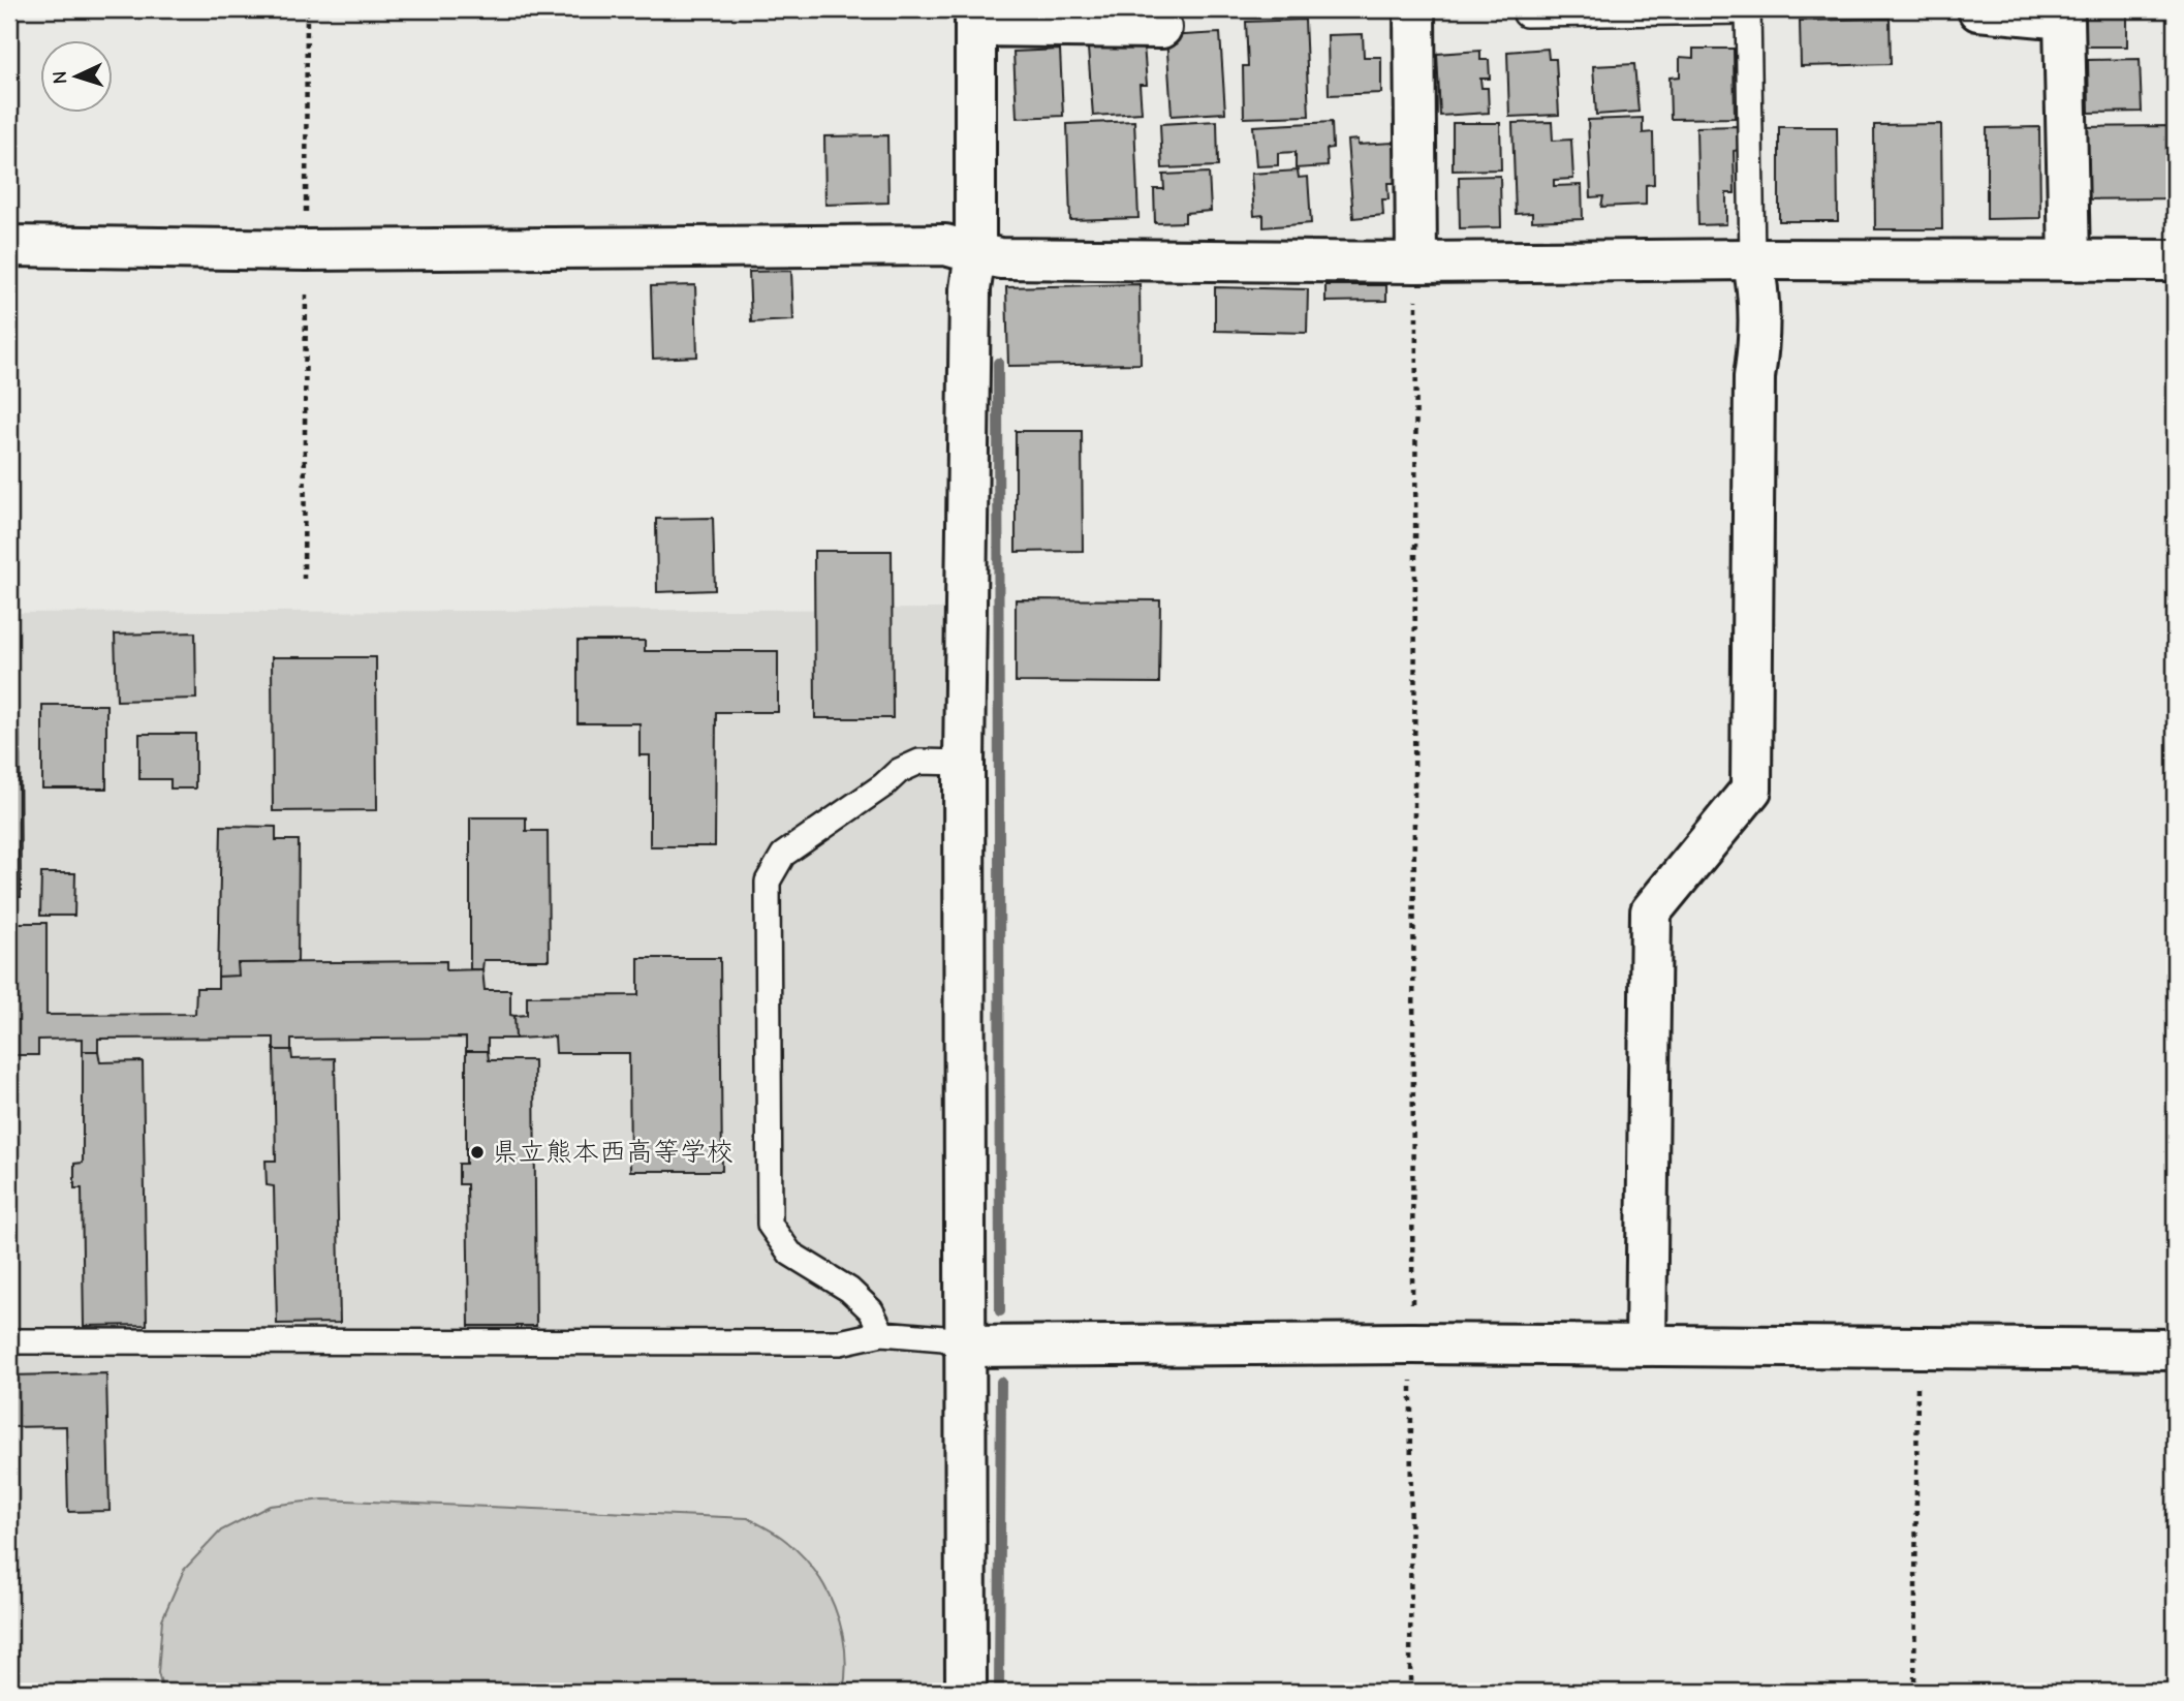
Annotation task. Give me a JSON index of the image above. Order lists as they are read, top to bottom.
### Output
{
  "places": ["県立熊本西高等学校"],
  "north": "left"
}
